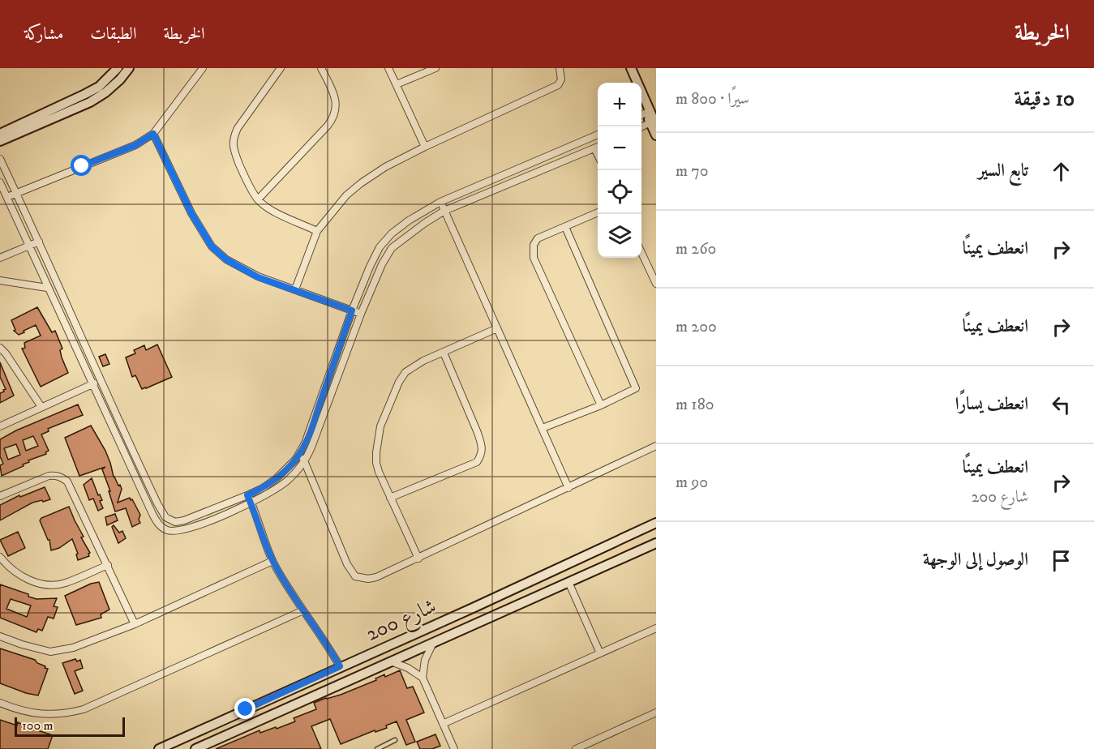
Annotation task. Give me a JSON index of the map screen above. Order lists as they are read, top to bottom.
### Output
{
  "streets": {
    "street": ["شارع 200"]
  },
  "scale_bar": "100 m",
  "page": {
    "header": "الخريطة",
    "nav": ["الخريطة", "الطبقات", "مشاركة"],
    "heading": ["10 دقيقة", "سيرًا · 800 m"],
    "map_buttons": ["+", "−"],
    "list": [
      ["تابع السير", "70 m"],
      ["انعطف يمينًا", "260 m"],
      ["انعطف يمينًا", "200 m"],
      ["انعطف يسارًا", "180 m"],
      ["انعطف يمينًا", "شارع 200", "90 m"],
      "الوصول إلى الوجهة"
    ],
    "scale": "100 m"
  }
}
